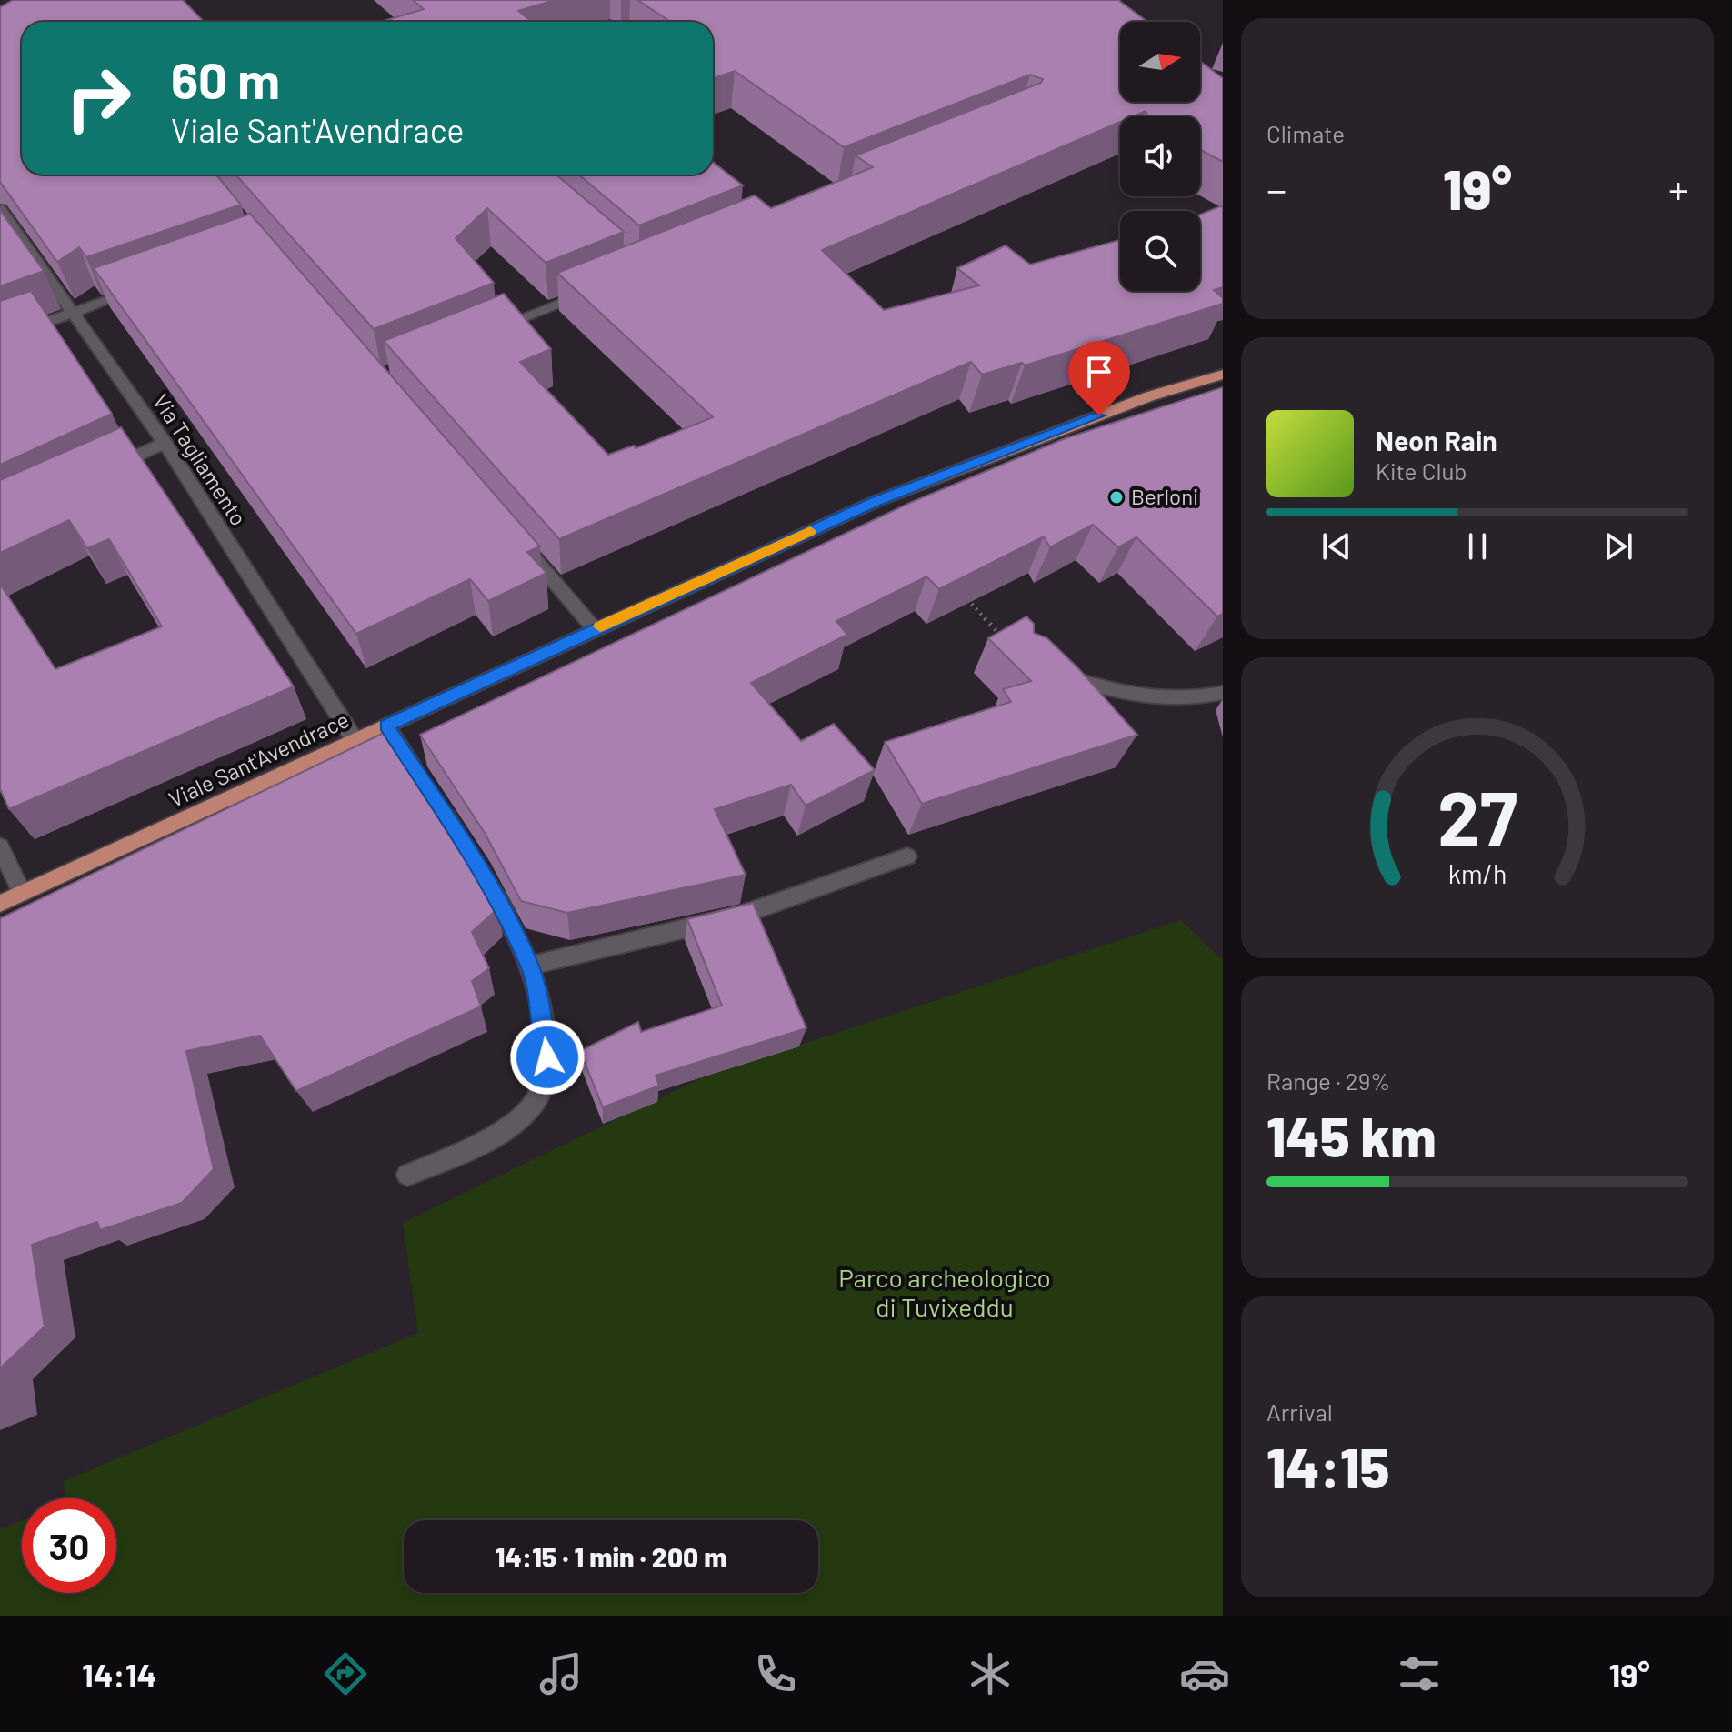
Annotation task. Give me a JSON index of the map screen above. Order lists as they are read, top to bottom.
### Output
{
  "streets": {
    "main road": ["Viale Sant'Avendrace"],
    "street": ["Via Tagliamento"]
  },
  "crossings": [
    ["Via Tagliamento", "Viale Sant'Avendrace"]
  ],
  "parks": ["Parco archeologico di Tuvixeddu"],
  "places": ["Berloni"],
  "north": "right",
  "page": {
    "tile": [
      "Climate",
      ["Range · 29%", "145 km"],
      ["Arrival", "14:15"]
    ],
    "turn": ["60 m", "Viale Sant'Avendrace"],
    "heat": ["−", "19°", "+"],
    "song": ["Neon Rain", "Kite Club"],
    "limit": "30",
    "trip": "14:15 · 1 min · 200 m",
    "tabs": ["14:14", "19°"],
    "gauge": ["27", "km/h"]
  }
}
